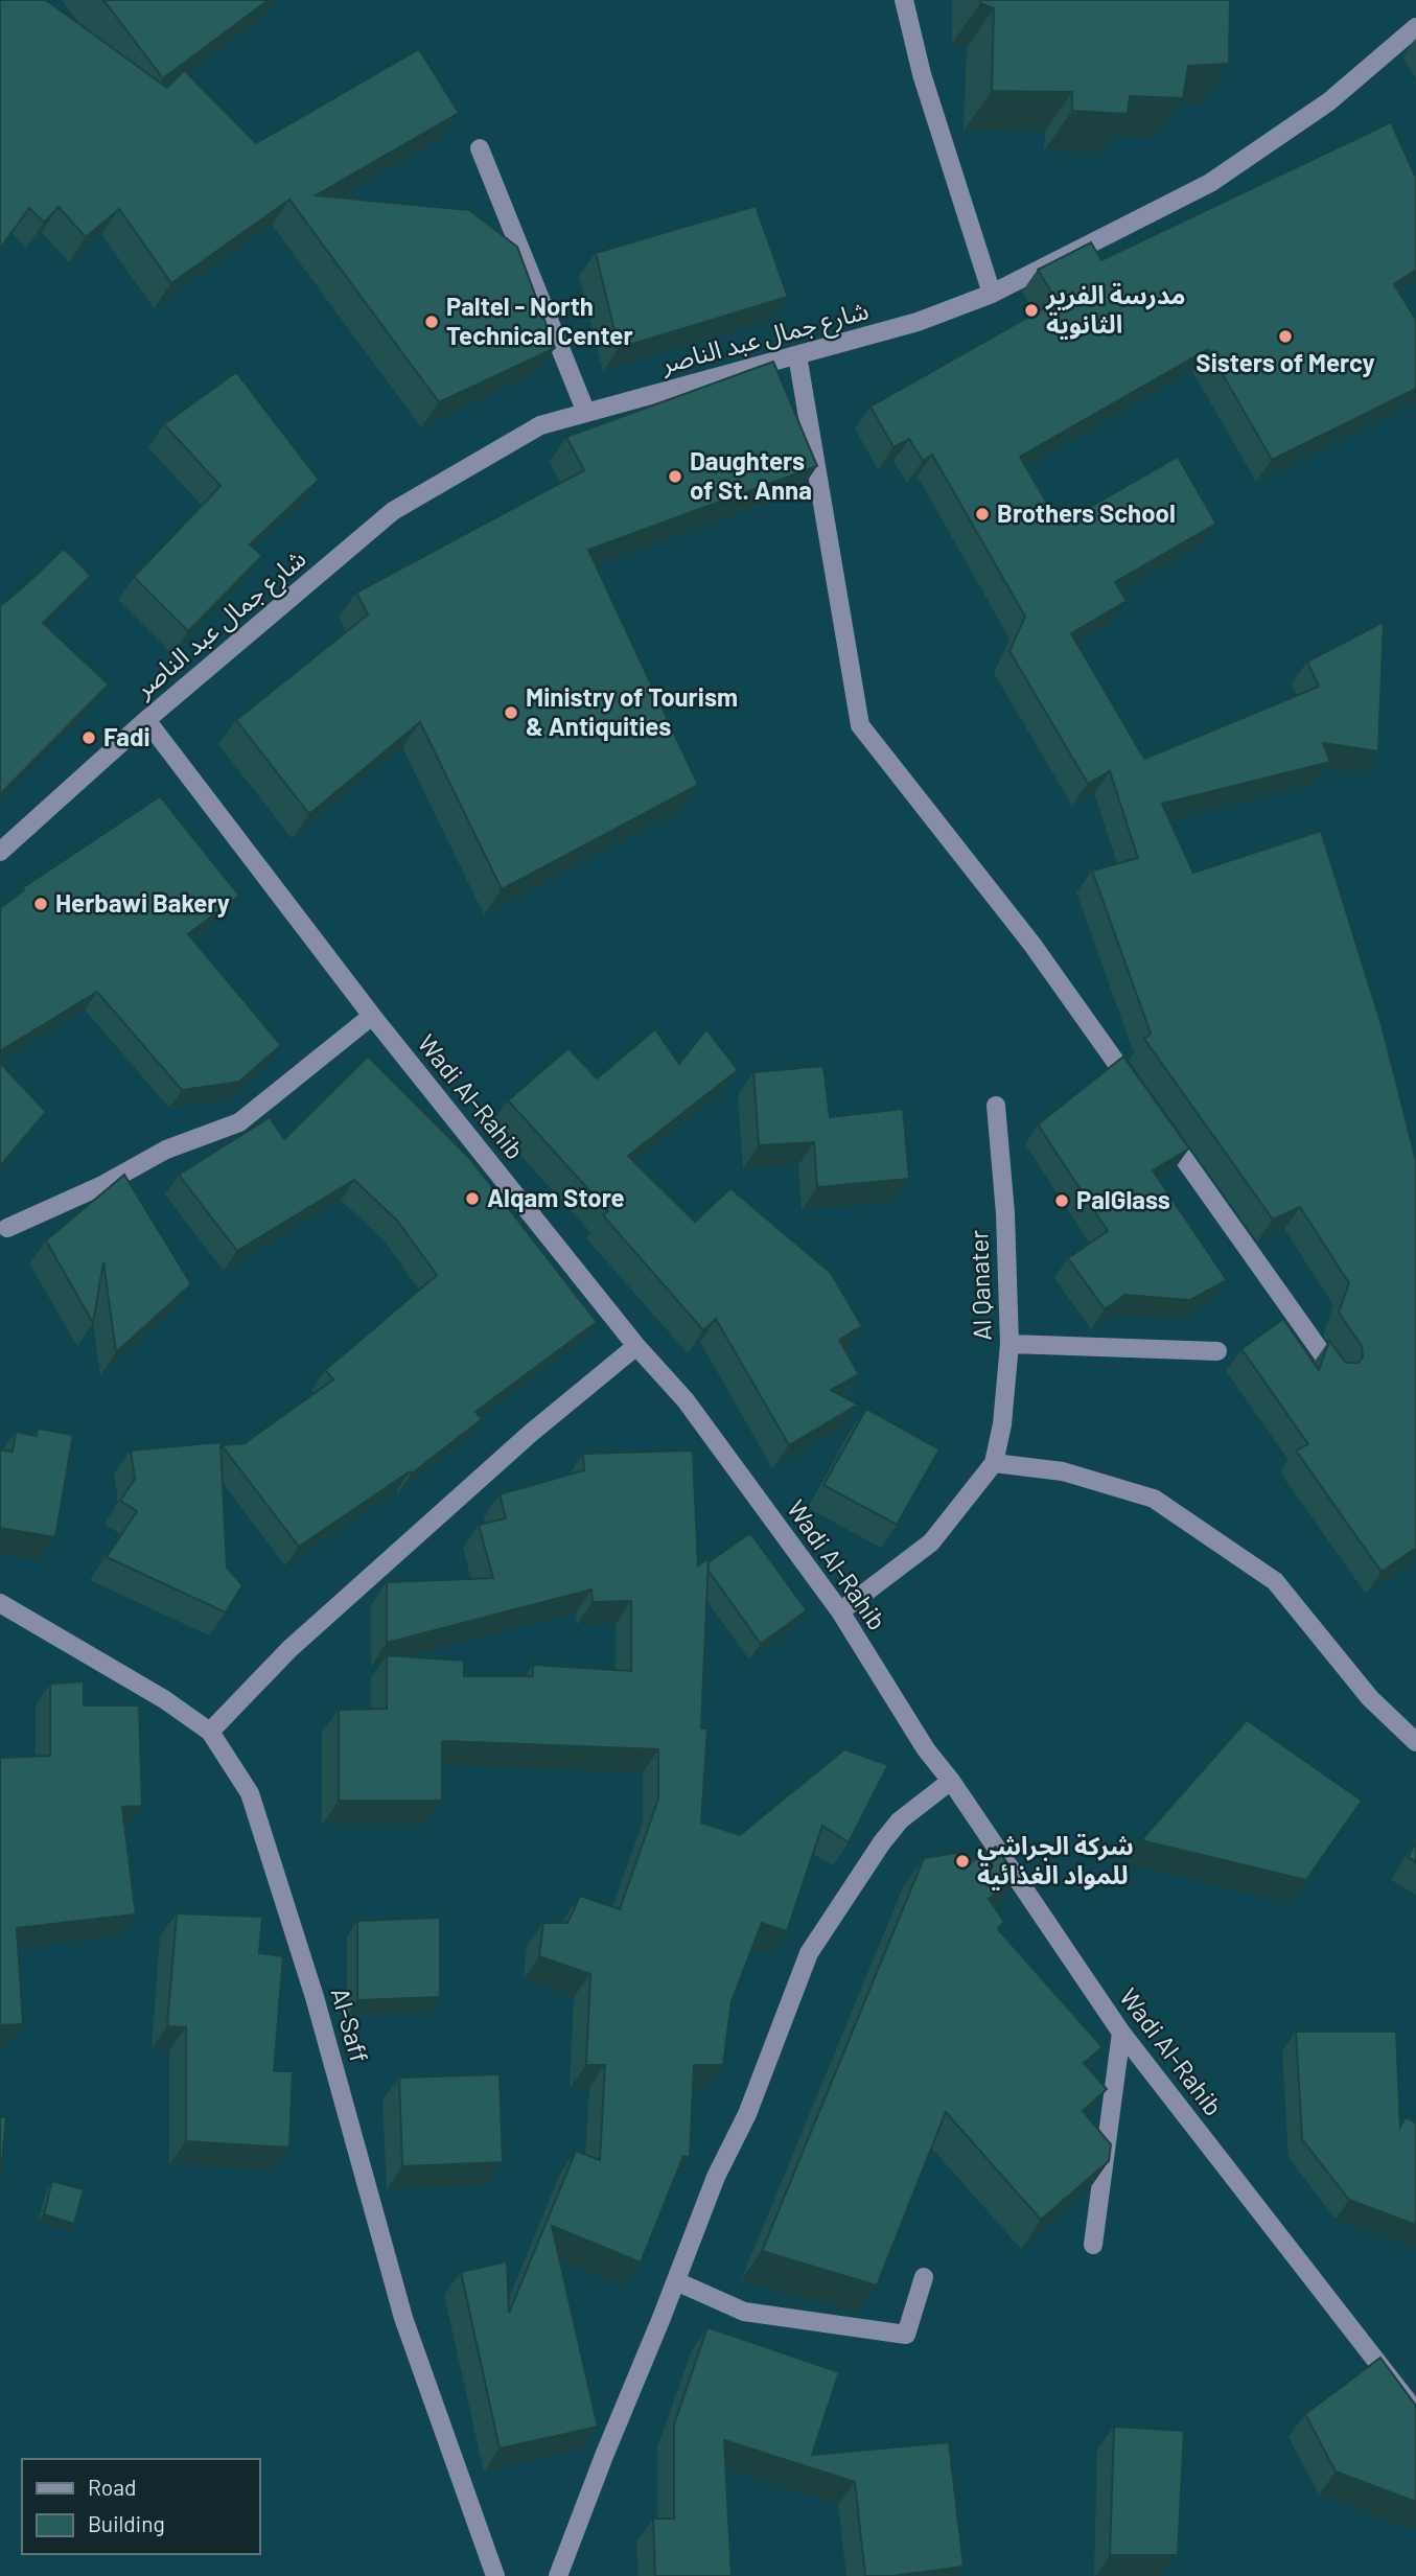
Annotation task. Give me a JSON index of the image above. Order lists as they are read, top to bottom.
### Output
{
  "streets": {
    "street": [
      "شارع جمال عبد الناصر",
      "Wadi Al-Rahib",
      "Al Qanater",
      "Al-Saff"
    ]
  },
  "crossings": [
    ["شارع جمال عبد الناصر", "Wadi Al-Rahib"]
  ],
  "places": [
    "مدرسة الفرير الثانوية",
    "Paltel - North Technical Center",
    "Sisters of Mercy",
    "Daughters of St. Anna",
    "Brothers School",
    "Ministry of Tourism & Antiquities",
    "Fadi",
    "Herbawi Bakery",
    "Alqam Store",
    "PalGlass",
    "شركة الجراشي للمواد الغذائية"
  ],
  "legend": ["Road", "Building"]
}
